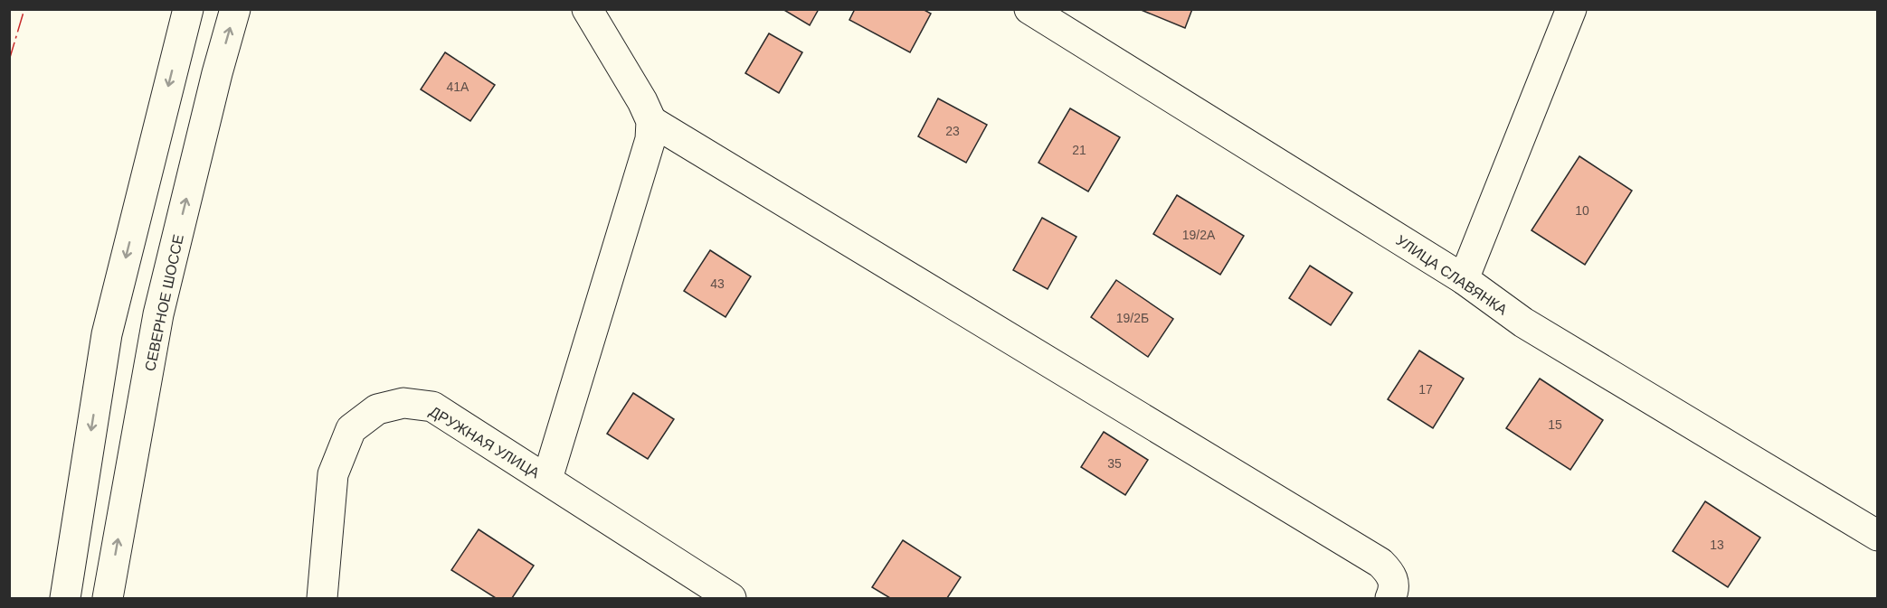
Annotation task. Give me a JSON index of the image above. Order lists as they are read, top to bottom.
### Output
{
  "streets": {
    "street": ["УЛИЦА СЛАВЯНКА", "СЕВЕРНОЕ ШОССЕ", "ДРУЖНАЯ УЛИЦА"]
  },
  "house_numbers": [
    "41А",
    "23",
    "21",
    "10",
    "19/2А",
    "43",
    "19/2Б",
    "17",
    "15",
    "35",
    "13"
  ]
}
